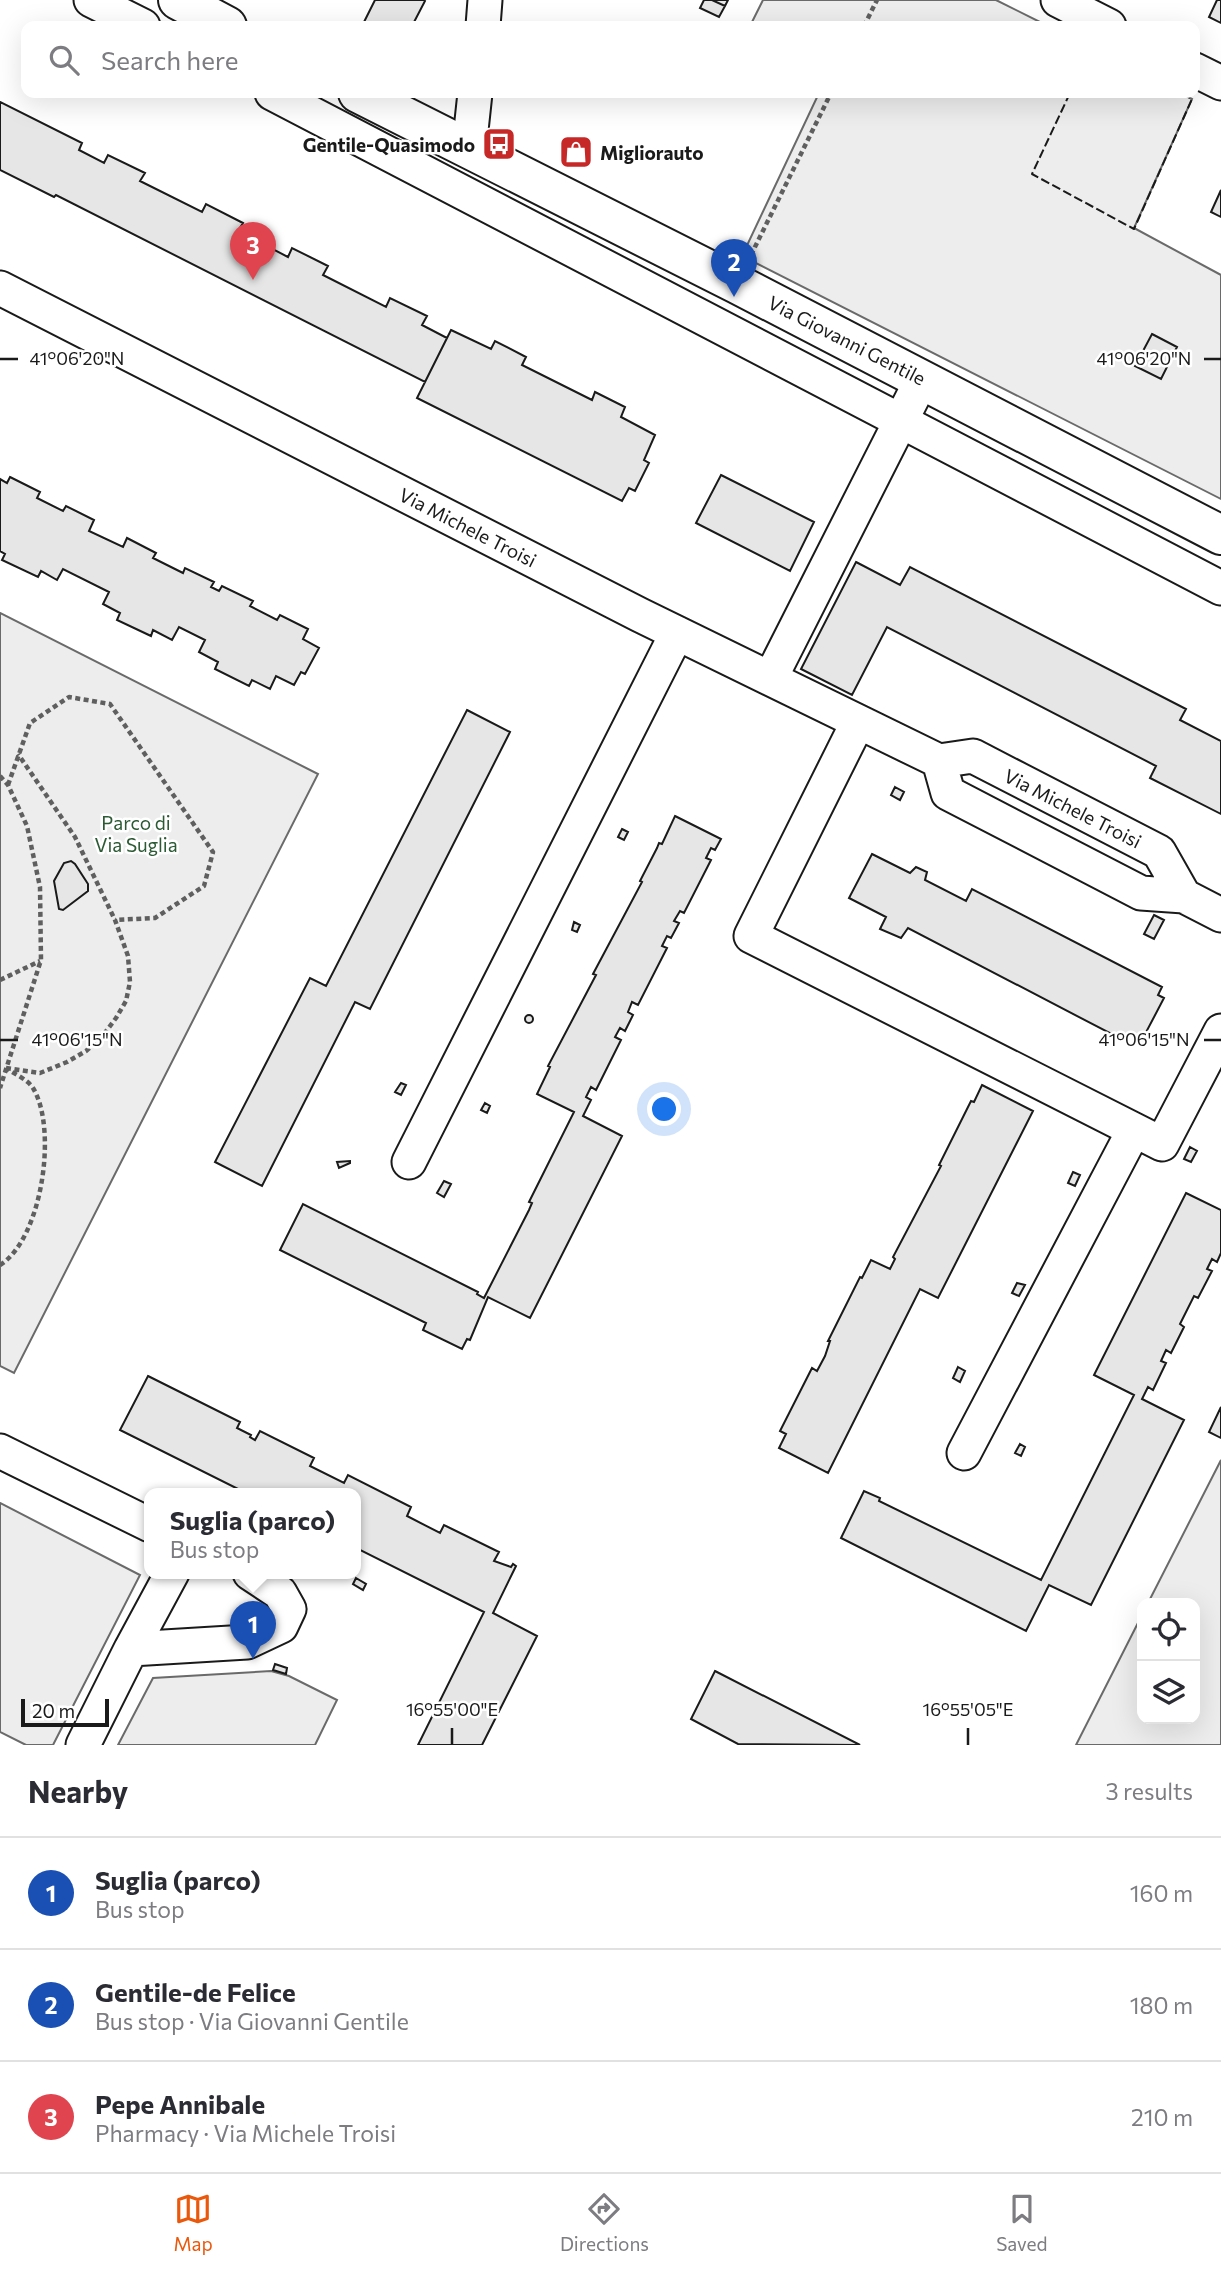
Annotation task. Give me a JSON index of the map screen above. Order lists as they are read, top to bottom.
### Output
{
  "streets": {
    "main road": ["Via Giovanni Gentile"],
    "street": ["Via Michele Troisi"]
  },
  "parks": ["Parco di Via Suglia"],
  "places": {
    "bus stop": ["Gentile-Quasimodo"],
    "shop": ["Migliorauto"]
  },
  "scale_bar": "20 m",
  "page": {
    "search": "Search here",
    "pins": ["3", "2", "1"],
    "popup": ["Suglia (parco)", "Bus stop"],
    "scale": "20 m",
    "heading": ["Nearby", "3 results"],
    "list": [
      {
        "mark": "1",
        "name": "Suglia (parco)",
        "note": "Bus stop",
        "value": "160 m"
      },
      {
        "mark": "2",
        "name": "Gentile-de Felice",
        "note": "Bus stop · Via Giovanni Gentile",
        "value": "180 m"
      },
      {
        "mark": "3",
        "name": "Pepe Annibale",
        "note": "Pharmacy · Via Michele Troisi",
        "value": "210 m"
      }
    ],
    "nav": ["Map", "Directions", "Saved"]
  },
  "coordinates": [
    "41°06'20\"N",
    "41°06'15\"N",
    "16°55'00\"E",
    "16°55'05\"E"
  ]
}
